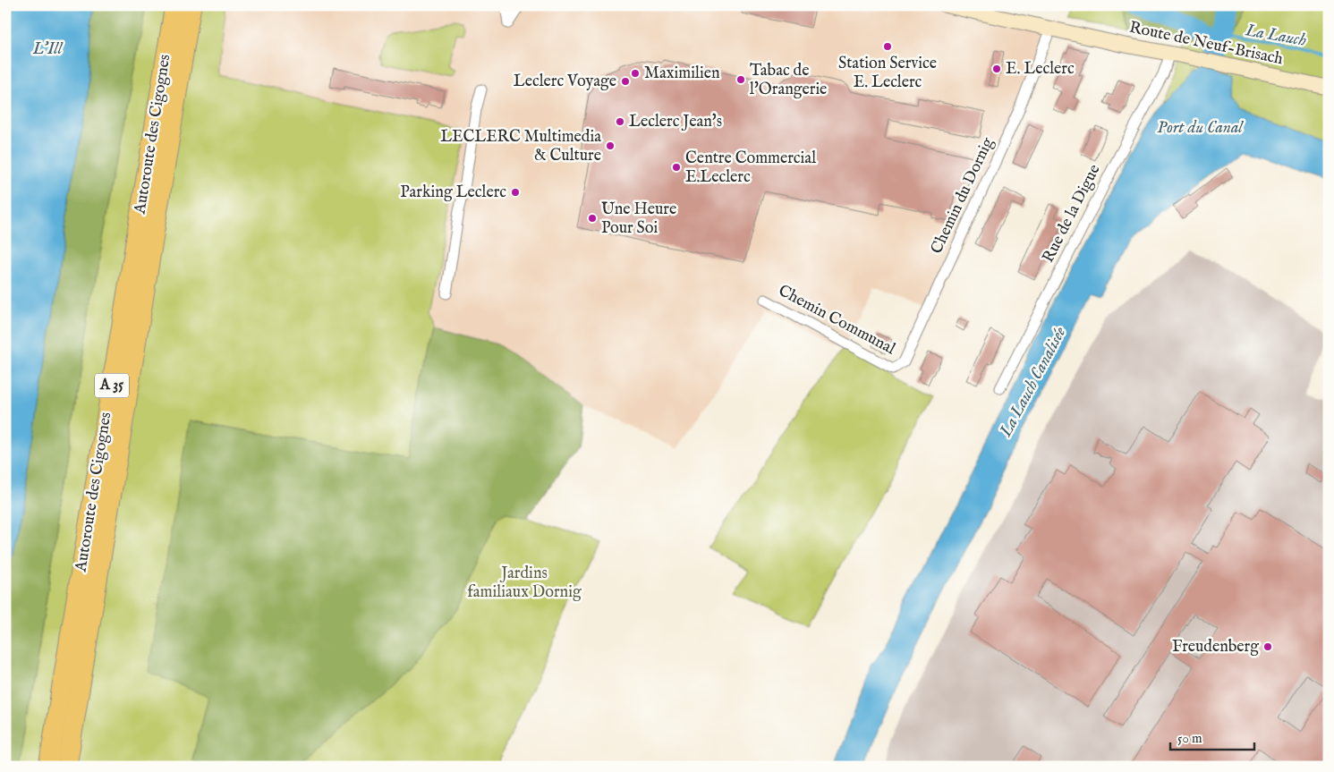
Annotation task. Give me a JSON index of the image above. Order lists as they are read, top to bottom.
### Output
{
  "streets": {
    "highway": ["Autoroute des Cigognes", "A 35"],
    "main road": ["Route de Neuf-Brisach"],
    "street": ["Chemin du Dornig", "Rue de la Digue", "Chemin Communal"]
  },
  "crossings": [
    ["Route de Neuf-Brisach", "Chemin du Dornig"],
    ["Route de Neuf-Brisach", "Rue de la Digue"],
    ["Chemin du Dornig", "Chemin Communal"]
  ],
  "water": [
    "La Lauch",
    "L'Ill",
    "Port du Canal",
    "La Lauch Canalisée"
  ],
  "parks": ["Jardins familiaux Dornig"],
  "places": [
    "Station Service E. Leclerc",
    "E. Leclerc",
    "Maximilien",
    "Tabac de l'Orangerie",
    "Leclerc Voyage",
    "Leclerc Jean's",
    "LECLERC Multimedia & Culture",
    "Centre Commercial E.Leclerc",
    "Parking Leclerc",
    "Une Heure Pour Soi",
    "Freudenberg"
  ],
  "scale_bar": "50 m"
}
